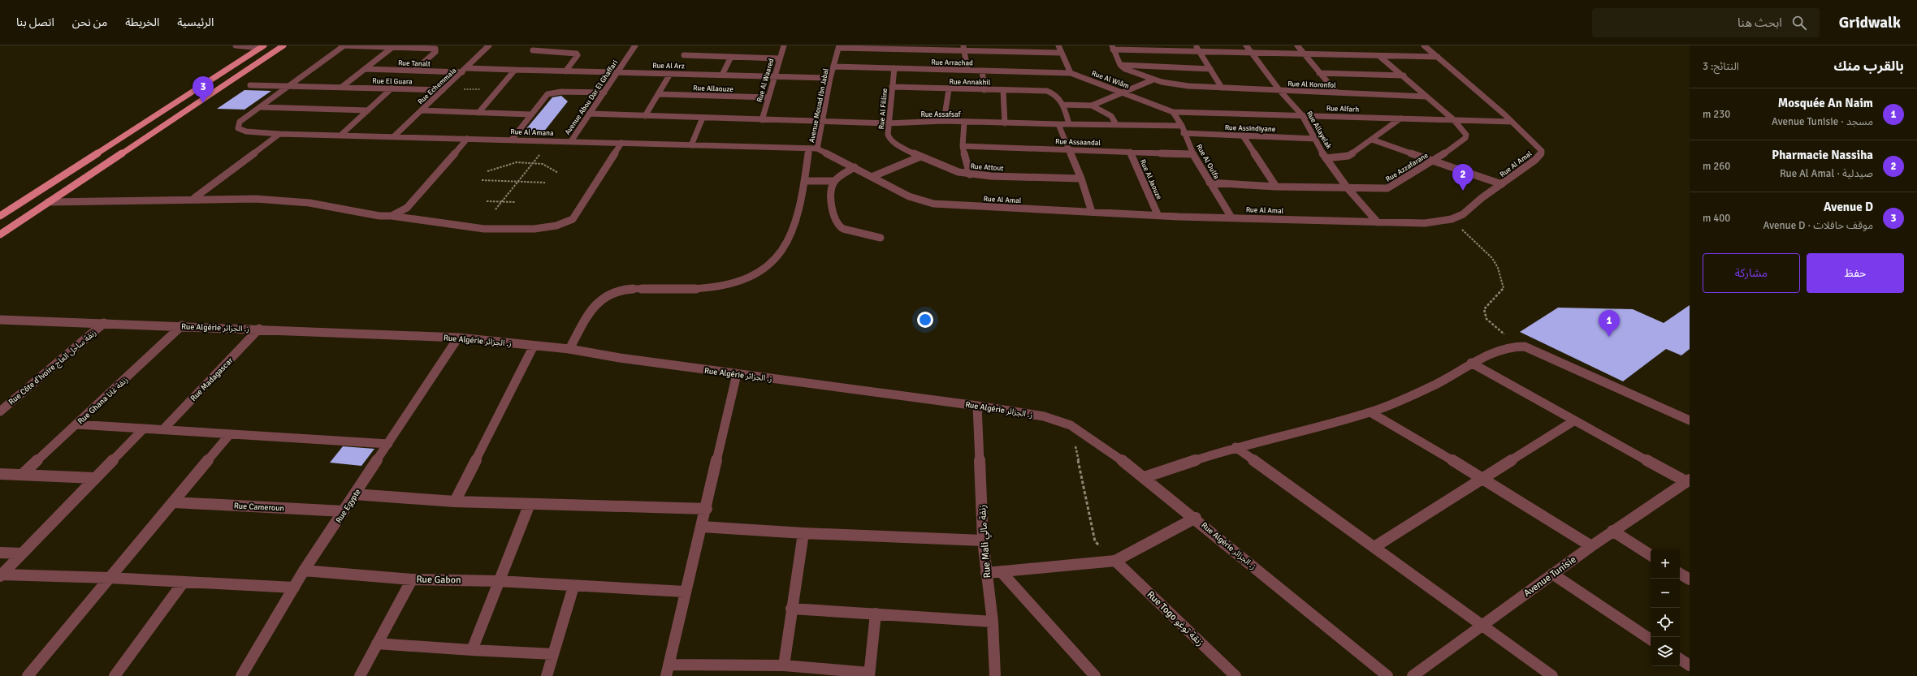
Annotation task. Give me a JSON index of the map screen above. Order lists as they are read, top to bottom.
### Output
{
  "streets": {
    "street": [
      "Rue Arrachad",
      "Rue Tanalt",
      "Rue Al Arz",
      "Rue Al Wiâm",
      "Rue Al Waared",
      "Rue El Guara",
      "Rue Annakhil",
      "Rue Al Koronfol",
      "Rue Echemmaia",
      "Rue Allaouze",
      "Avenue Abou Dar El Ghaffari",
      "Avenue Mouad Ibn Jabal",
      "Rue Al Filline",
      "Rue Alfarh",
      "Rue Assafsaf",
      "Rue Assindiyane",
      "Rue Allayelak",
      "Rue Al Amana",
      "Rue Assaandal",
      "Rue Al Oulfa",
      "Rue Al Amal",
      "Rue Attout",
      "Rue Azzafarane",
      "Rue Al Jaouze",
      "Rue Algérie ز. الجزائر",
      "Rue Côte d'Ivoire زنقة ساحل العاج",
      "Rue Madagascar",
      "Rue Ghana زنقة غانا",
      "Rue Egypte",
      "Rue Cameroun",
      "Rue Mali زنقة مالي",
      "Avenue Tunisie",
      "Rue Gabon",
      "Rue Togo زنقة توغو"
    ]
  },
  "crossings": [
    ["Rue Arrachad", "Rue Al Wiâm"],
    ["Rue Arrachad", "Avenue Mouad Ibn Jabal"],
    ["Rue Arrachad", "Rue Al Filline"],
    ["Rue Tanalt", "Rue El Guara"],
    ["Rue Tanalt", "Rue Echemmaia"],
    ["Rue Al Arz", "Rue Al Waared"],
    ["Rue Al Arz", "Rue Echemmaia"],
    ["Rue Al Arz", "Avenue Abou Dar El Ghaffari"],
    ["Rue Al Arz", "Avenue Mouad Ibn Jabal"],
    ["Rue Al Wiâm", "Rue Alfarh"],
    ["Rue Al Wiâm", "Rue Al Oulfa"],
    ["Rue Al Waared", "Rue Allaouze"],
    ["Rue El Guara", "Rue Echemmaia"],
    ["Rue Annakhil", "Rue Al Filline"],
    ["Rue Al Koronfol", "Rue Allayelak"],
    ["Rue Al Koronfol", "Rue Azzafarane"],
    ["Rue Echemmaia", "Rue Al Amana"],
    ["Avenue Abou Dar El Ghaffari", "Rue Al Amana"],
    ["Avenue Mouad Ibn Jabal", "Rue Assafsaf"],
    ["Avenue Mouad Ibn Jabal", "Rue Al Amana"],
    ["Avenue Mouad Ibn Jabal", "Rue Al Amal"],
    ["Rue Al Filline", "Rue Assafsaf"],
    ["Rue Al Filline", "Rue Attout"],
    ["Rue Alfarh", "Rue Allayelak"],
    ["Rue Alfarh", "Rue Al Oulfa"],
    ["Rue Alfarh", "Rue Al Amal"],
    ["Rue Alfarh", "Rue Azzafarane"],
    ["Rue Assindiyane", "Rue Allayelak"],
    ["Rue Assindiyane", "Rue Al Oulfa"],
    ["Rue Allayelak", "Rue Al Amal"],
    ["Rue Allayelak", "Rue Azzafarane"],
    ["Rue Al Amana", "Rue Al Amal"],
    ["Rue Assaandal", "Rue Al Oulfa"],
    ["Rue Assaandal", "Rue Al Jaouze"],
    ["Rue Al Oulfa", "Rue Al Amal"],
    ["Rue Al Oulfa", "Rue Azzafarane"],
    ["Rue Al Amal", "Rue Al Jaouze"],
    ["Rue Algérie ز. الجزائر", "Rue Côte d'Ivoire زنقة ساحل العاج"],
    ["Rue Algérie ز. الجزائر", "Rue Madagascar"],
    ["Rue Algérie ز. الجزائر", "Rue Ghana زنقة غانا"],
    ["Rue Algérie ز. الجزائر", "Rue Egypte"],
    ["Rue Algérie ز. الجزائر", "Rue Mali زنقة مالي"],
    ["Rue Egypte", "Rue Cameroun"],
    ["Rue Egypte", "Rue Gabon"]
  ],
  "page": {
    "header": "Gridwalk",
    "search": "ابحث هنا",
    "nav": [
      "الرئيسية",
      "الخريطة",
      "من نحن",
      "اتصل بنا"
    ],
    "heading": ["بالقرب منك", "النتائج: 3"],
    "pins": ["3", "2", "1"],
    "list": [
      {
        "mark": "1",
        "name": "Mosquée An Naim",
        "note": "مسجد · Avenue Tunisie",
        "value": "230 m"
      },
      {
        "mark": "2",
        "name": "Pharmacie Nassiha",
        "note": "صيدلية · Rue Al Amal",
        "value": "260 m"
      },
      {
        "mark": "3",
        "name": "Avenue D",
        "note": "موقف حافلات · Avenue D",
        "value": "400 m"
      }
    ],
    "buttons": ["حفظ", "مشاركة"],
    "map_buttons": ["+", "−"]
  }
}
